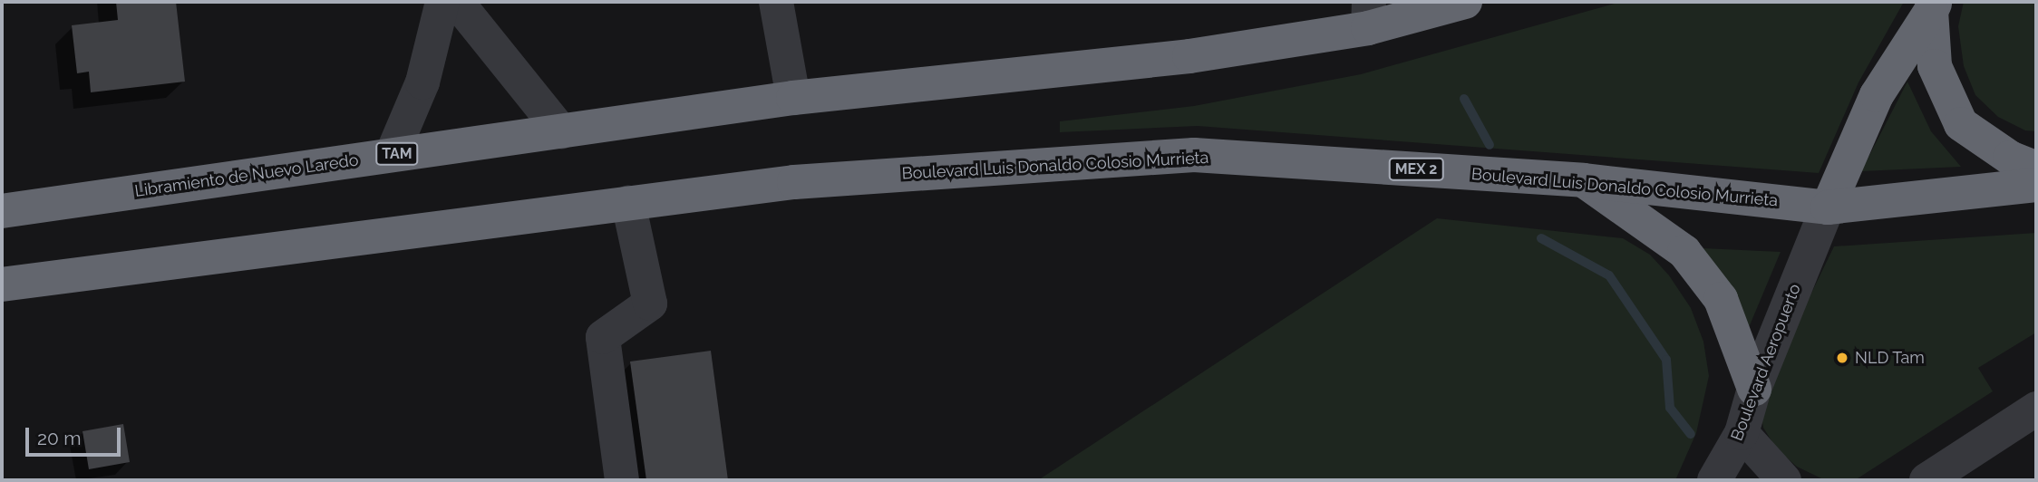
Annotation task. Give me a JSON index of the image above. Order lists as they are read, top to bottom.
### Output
{
  "streets": {
    "highway": [
      "TAM",
      "Boulevard Luis Donaldo Colosio Murrieta",
      "MEX 2",
      "Libramiento de Nuevo Laredo"
    ],
    "street": ["Boulevard Aeropuerto"]
  },
  "crossings": [
    ["Boulevard Luis Donaldo Colosio Murrieta", "Boulevard Aeropuerto"]
  ],
  "places": ["NLD Tam"],
  "scale_bar": "20 m"
}
